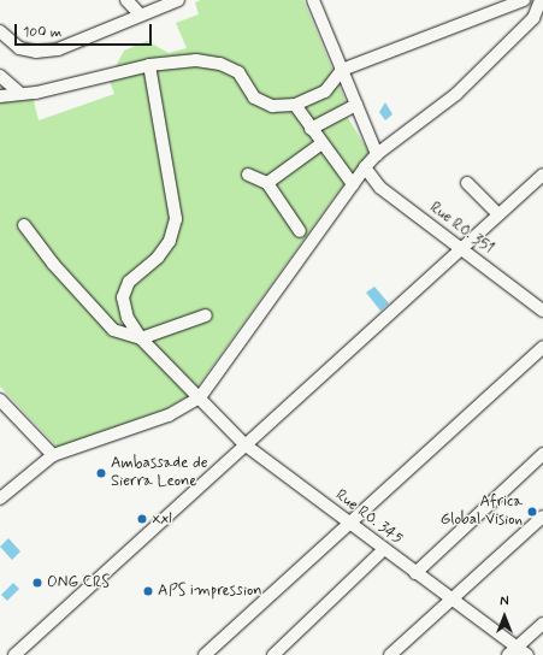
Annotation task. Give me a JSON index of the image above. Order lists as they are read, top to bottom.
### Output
{
  "streets": {
    "street": ["Rue RO. 351", "Rue RO. 345"]
  },
  "places": [
    "Ambassade de Sierra Leone",
    "Africa Global Vision",
    "xxl",
    "ONG CRS",
    "APS impression"
  ],
  "scale_bar": "100 m",
  "north": "top"
}
